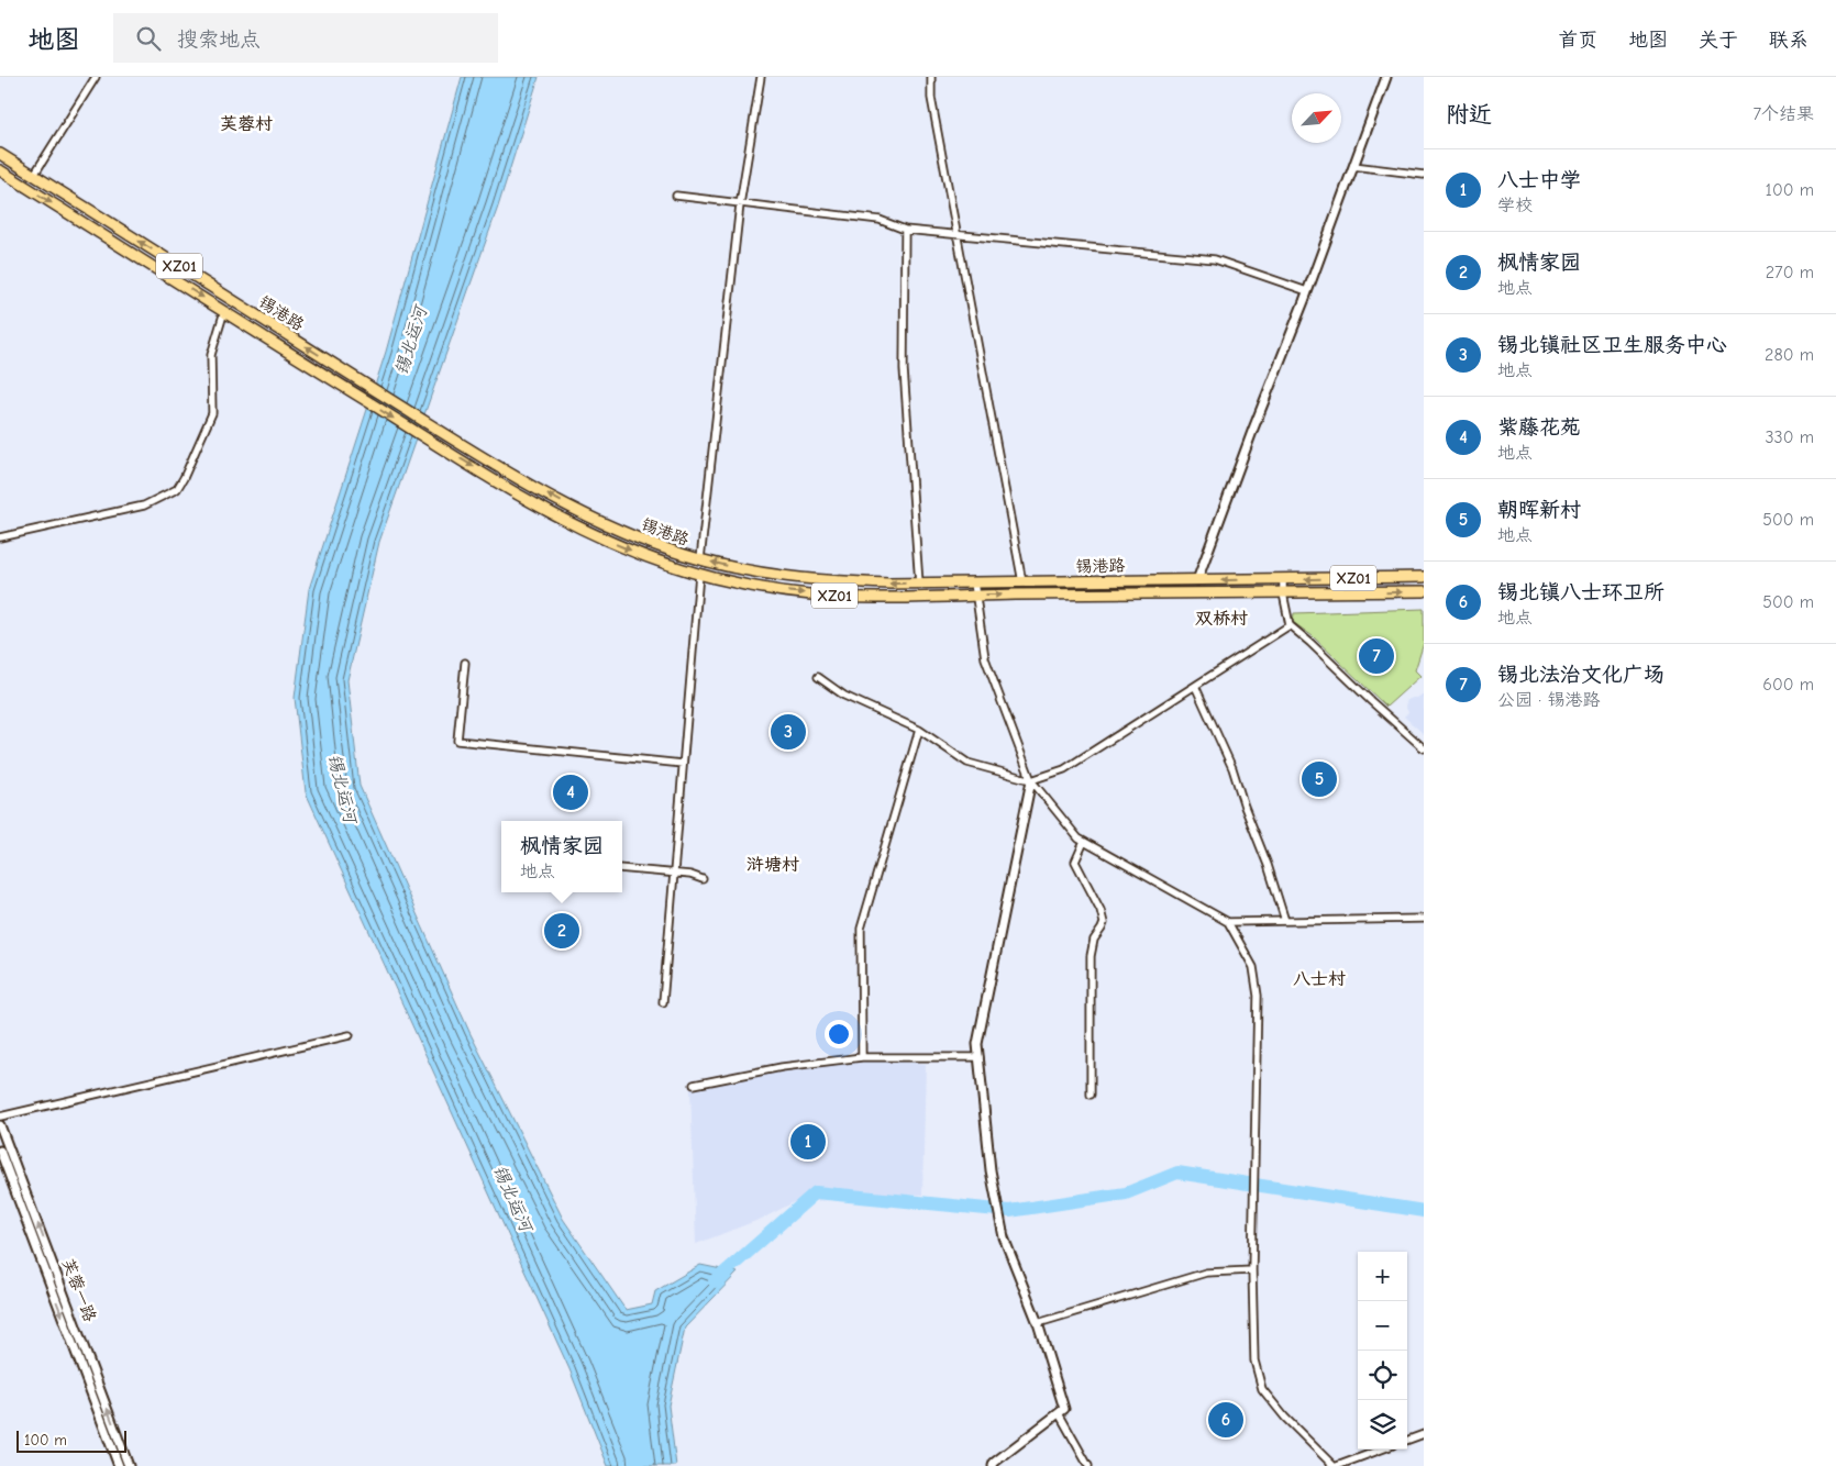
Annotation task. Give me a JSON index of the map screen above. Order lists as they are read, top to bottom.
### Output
{
  "streets": {
    "main road": ["XZ01", "锡港路"],
    "street": ["芙蓉一路"]
  },
  "districts": [
    "芙蓉村",
    "双桥村",
    "浒塘村",
    "八士村"
  ],
  "water": ["锡北运河"],
  "scale_bar": "100 m",
  "north": "top right",
  "page": {
    "header": "地图",
    "search": "搜索地点",
    "nav": [
      "首页",
      "地图",
      "关于",
      "联系"
    ],
    "heading": ["附近", "7个结果"],
    "list": [
      {
        "mark": "1",
        "name": "八士中学",
        "note": "学校",
        "value": "100 m"
      },
      {
        "mark": "2",
        "name": "枫情家园",
        "note": "地点",
        "value": "270 m"
      },
      {
        "mark": "3",
        "name": "锡北镇社区卫生服务中心",
        "note": "地点",
        "value": "280 m"
      },
      {
        "mark": "4",
        "name": "紫藤花苑",
        "note": "地点",
        "value": "330 m"
      },
      {
        "mark": "5",
        "name": "朝晖新村",
        "note": "地点",
        "value": "500 m"
      },
      {
        "mark": "6",
        "name": "锡北镇八士环卫所",
        "note": "地点",
        "value": "500 m"
      },
      {
        "mark": "7",
        "name": "锡北法治文化广场",
        "note": "公园 · 锡港路",
        "value": "600 m"
      }
    ],
    "pins": [
      "7",
      "3",
      "5",
      "4",
      "2",
      "1",
      "6"
    ],
    "popup": ["枫情家园", "地点"],
    "map_buttons": ["+", "−"],
    "scale": "100 m"
  }
}
